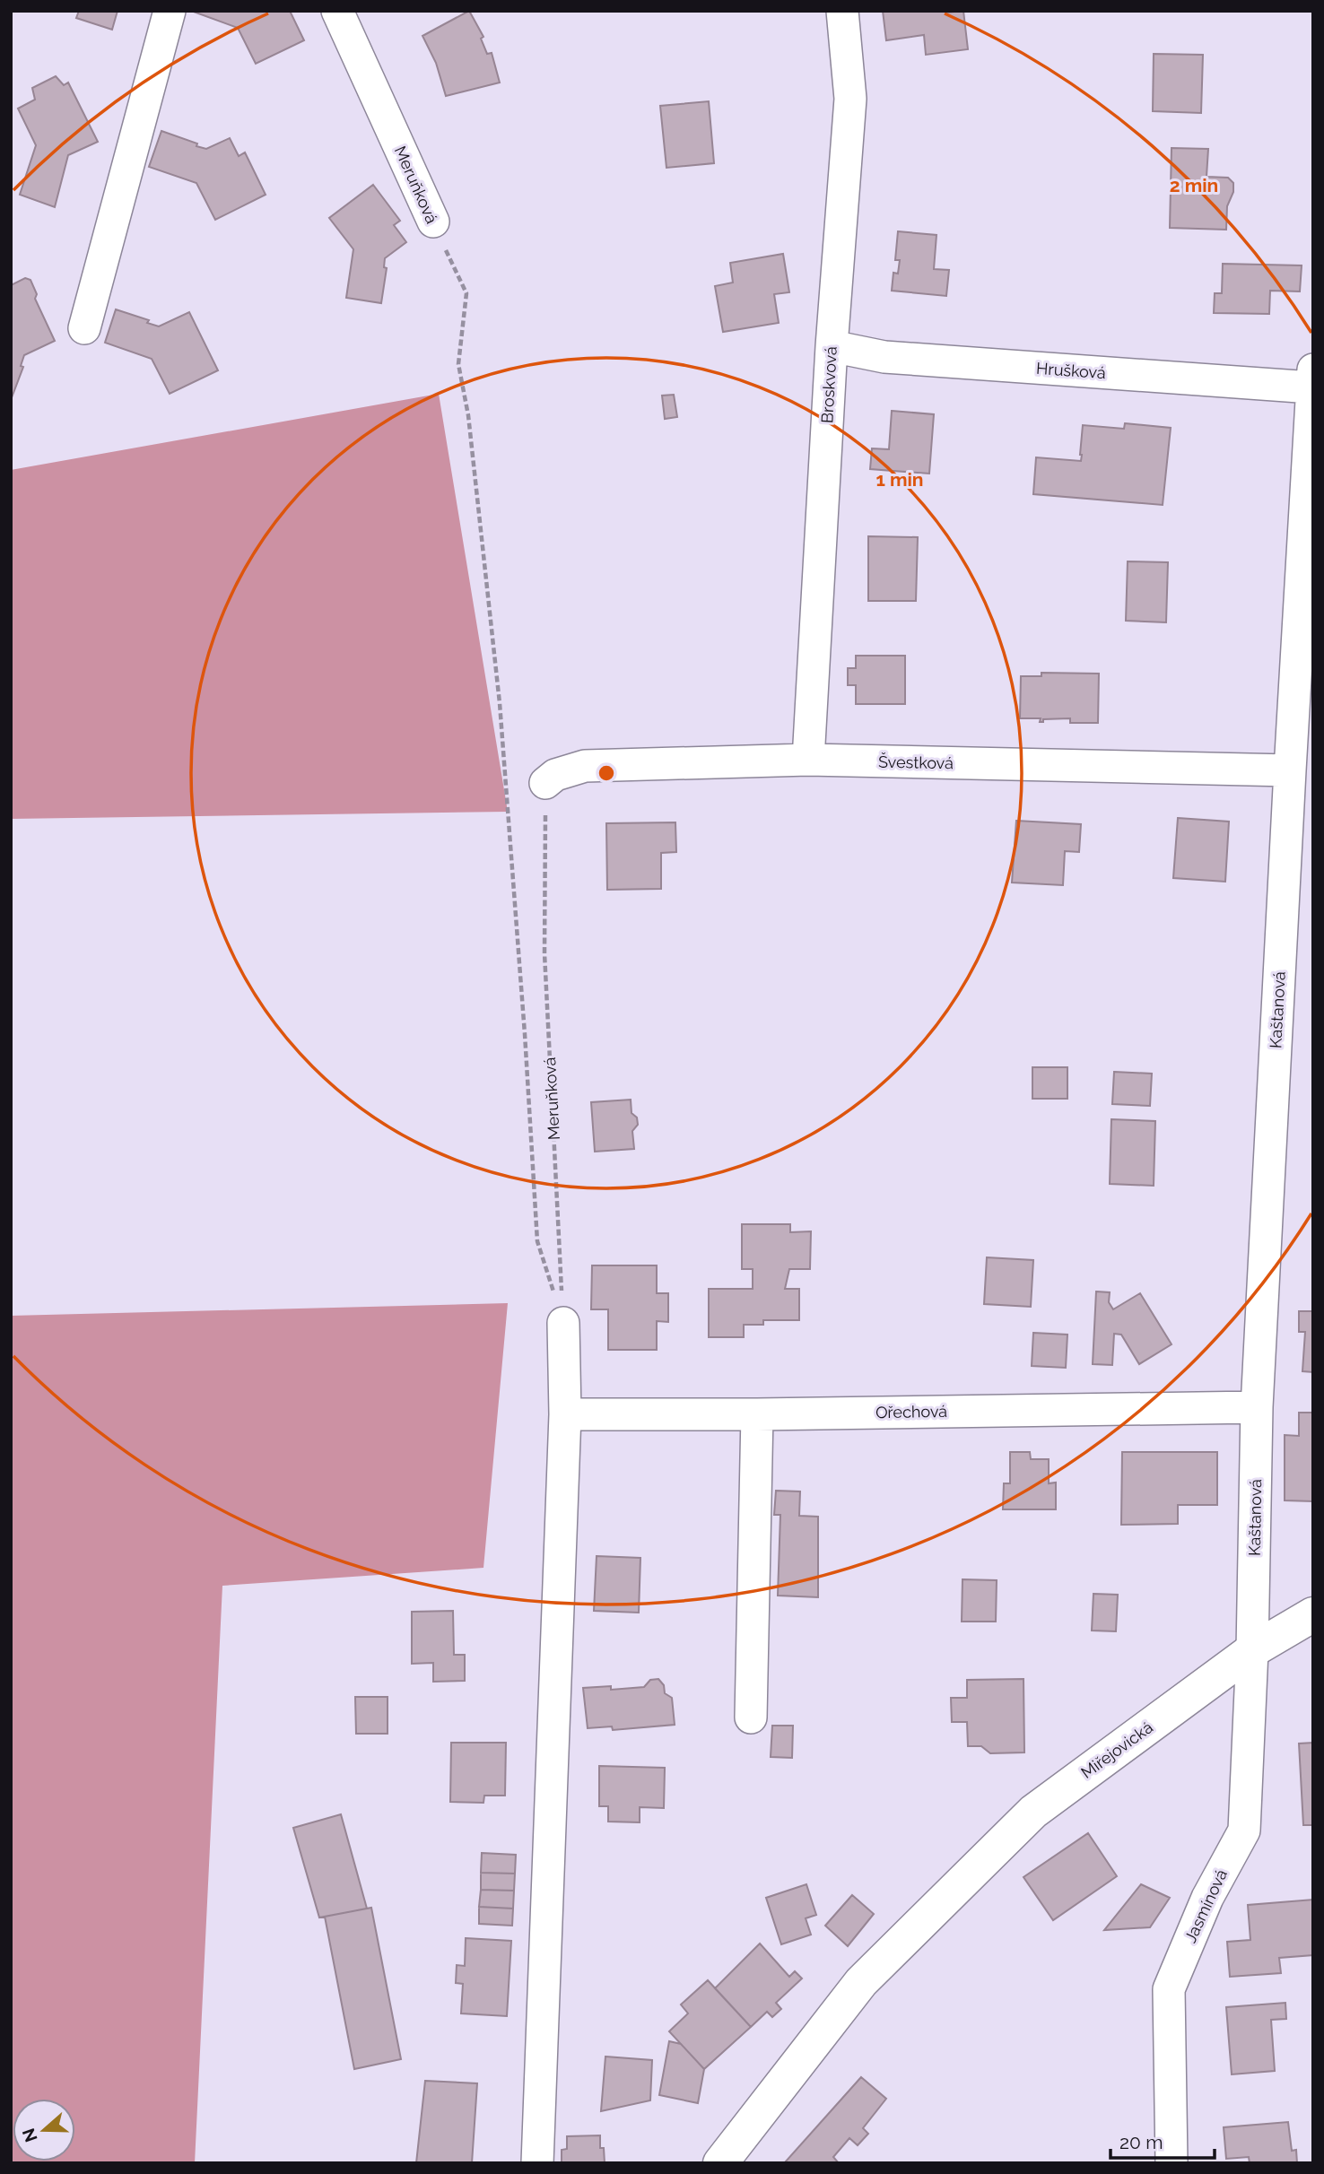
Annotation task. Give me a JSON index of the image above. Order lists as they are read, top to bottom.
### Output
{
  "streets": {
    "street": [
      "Meruňková",
      "Hrušková",
      "Broskvová",
      "Švestková",
      "Kaštanová",
      "Ořechová",
      "Miřejovická",
      "Jasmínová"
    ]
  },
  "crossings": [
    ["Meruňková", "Švestková"],
    ["Hrušková", "Broskvová"],
    ["Hrušková", "Kaštanová"],
    ["Broskvová", "Švestková"],
    ["Švestková", "Kaštanová"],
    ["Kaštanová", "Ořechová"],
    ["Kaštanová", "Miřejovická"],
    ["Kaštanová", "Jasmínová"],
    ["Miřejovická", "Jasmínová"]
  ],
  "scale_bar": "20 m",
  "north": "left",
  "rings": ["2 min", "1 min"]
}
